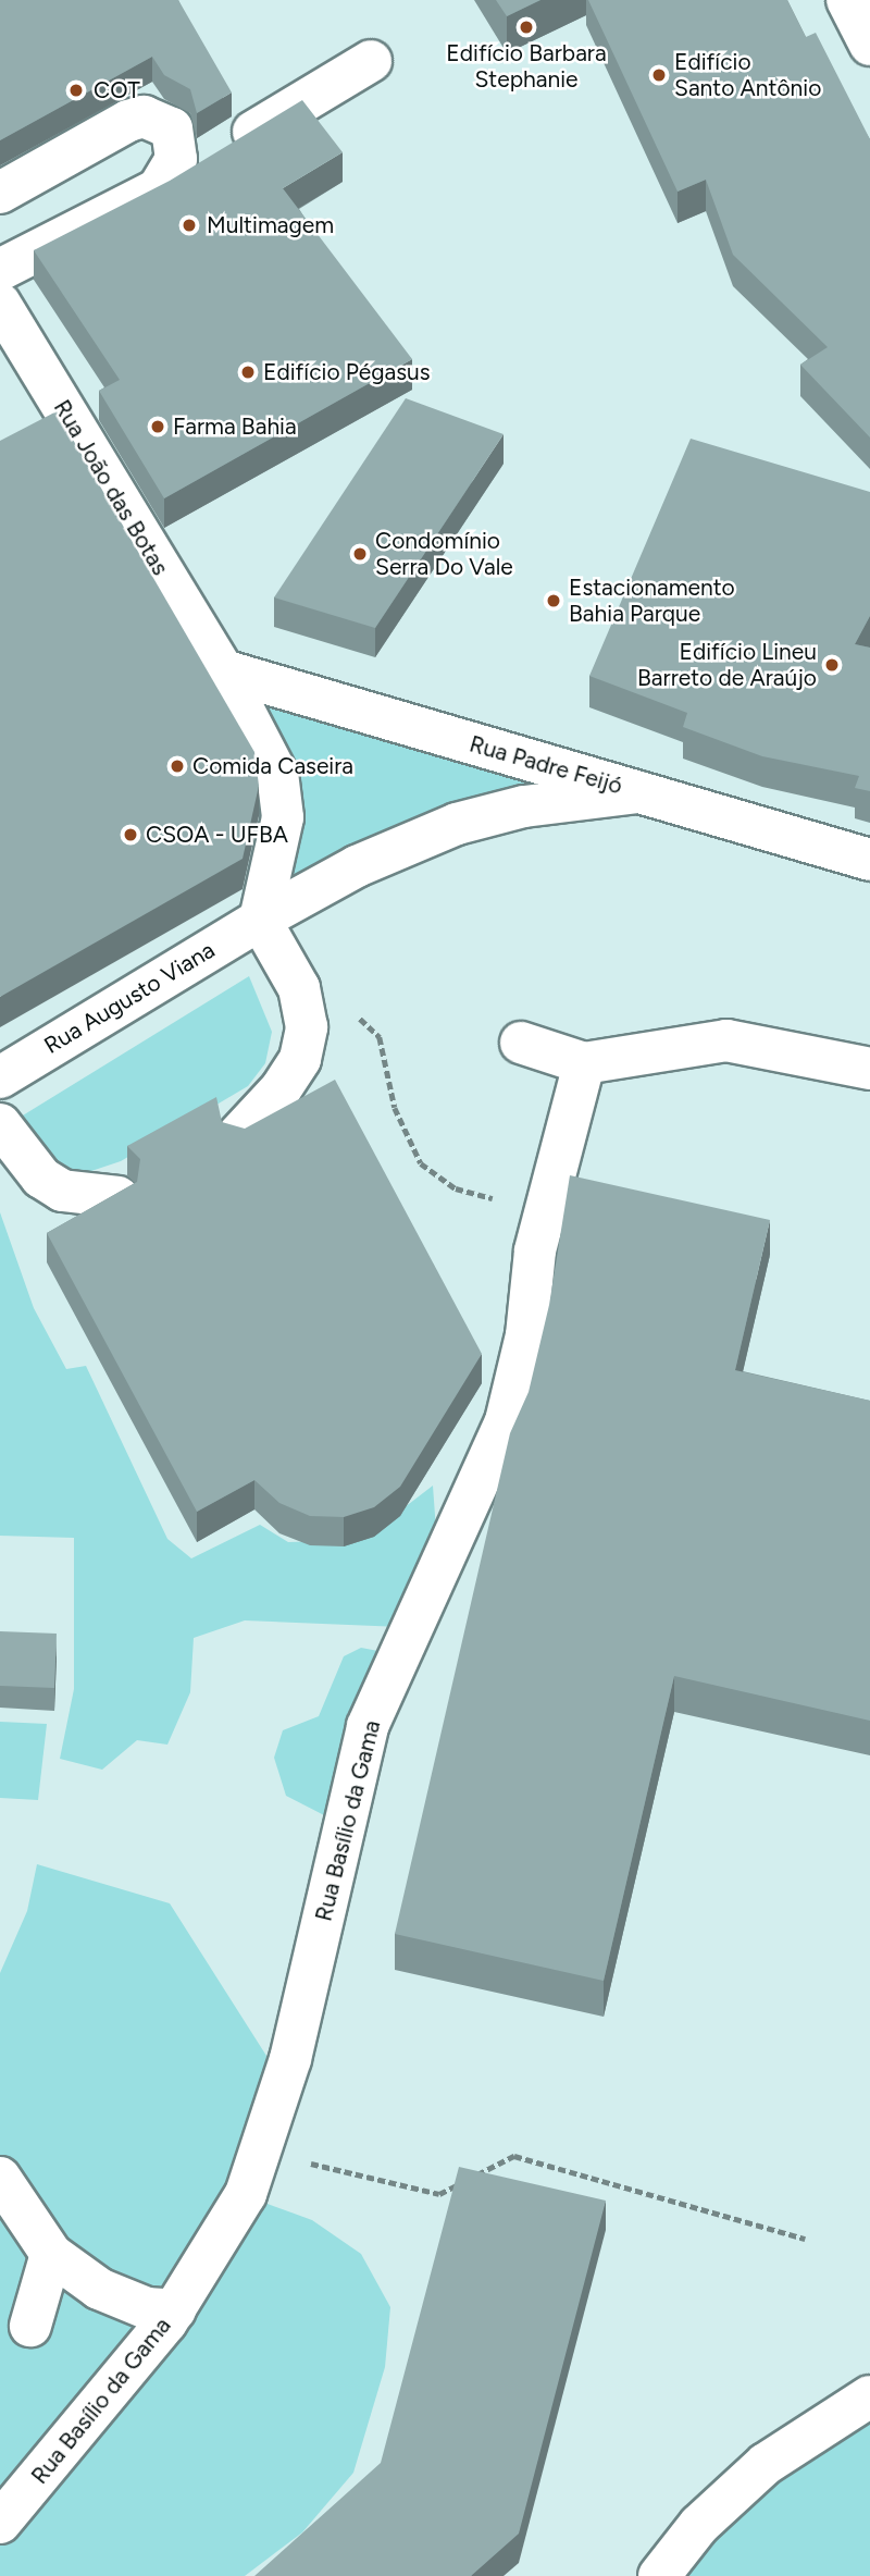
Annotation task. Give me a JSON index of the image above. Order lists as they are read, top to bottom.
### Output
{
  "streets": {
    "main road": [
      "Rua João das Botas",
      "Rua Padre Feijó",
      "Rua Augusto Viana",
      "Rua Basílio da Gama"
    ]
  },
  "crossings": [
    ["Rua João das Botas", "Rua Padre Feijó"],
    ["Rua Padre Feijó", "Rua Augusto Viana"]
  ],
  "places": [
    "Edifício Barbara Stephanie",
    "Edifício Santo Antônio",
    "COT",
    "Multimagem",
    "Edifício Pégasus",
    "Farma Bahia",
    "Condomínio Serra Do Vale",
    "Estacionamento Bahia Parque",
    "Edifício Lineu Barreto de Araújo",
    "Comida Caseira",
    "CSOA - UFBA"
  ]
}
